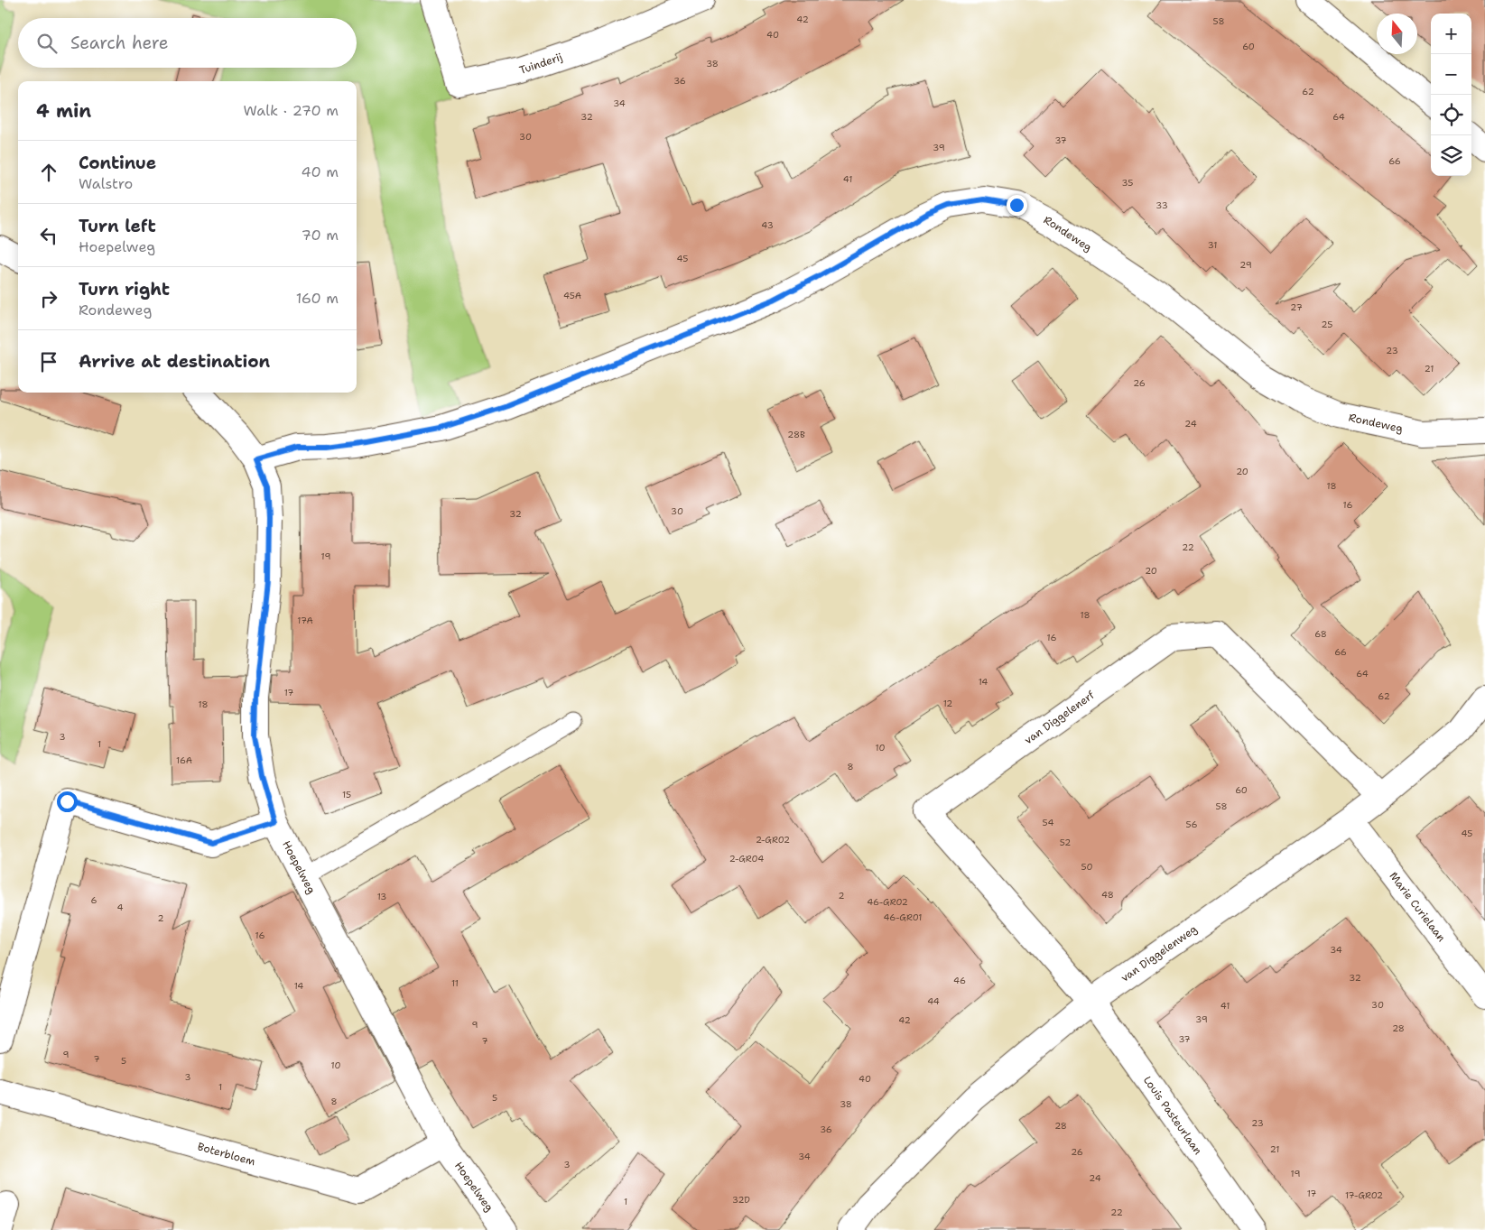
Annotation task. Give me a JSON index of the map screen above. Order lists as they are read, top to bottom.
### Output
{
  "streets": {
    "street": [
      "Tuinderij",
      "Rondeweg",
      "van Diggelenerf",
      "Hoepelweg",
      "Marie Curielaan",
      "van Diggelenweg",
      "Louis Pasteurlaan",
      "Boterbloem"
    ]
  },
  "crossings": [
    ["Rondeweg", "Hoepelweg"],
    ["van Diggelenerf", "van Diggelenweg"],
    ["van Diggelenerf", "Louis Pasteurlaan"],
    ["Hoepelweg", "Boterbloem"],
    ["Marie Curielaan", "van Diggelenweg"],
    ["van Diggelenweg", "Louis Pasteurlaan"]
  ],
  "house_numbers": [
    "42",
    "58",
    "40",
    "60",
    "38",
    "36",
    "62",
    "34",
    "32",
    "64",
    "30",
    "37",
    "39",
    "66",
    "41",
    "35",
    "33",
    "43",
    "31",
    "45",
    "29",
    "45A",
    "27",
    "25",
    "23",
    "21",
    "26",
    "24",
    "28B",
    "20",
    "18",
    "16",
    "30",
    "32",
    "22",
    "19",
    "20",
    "18",
    "17A",
    "68",
    "16",
    "66",
    "64",
    "14",
    "17",
    "62",
    "12",
    "18",
    "3",
    "1",
    "10",
    "16A",
    "8",
    "60",
    "15",
    "58",
    "54",
    "56",
    "45",
    "2-GR02",
    "52",
    "2-GR04",
    "50",
    "48",
    "2",
    "13",
    "6",
    "46-GR02",
    "4",
    "46-GR01",
    "2",
    "16",
    "34",
    "32",
    "46",
    "11",
    "14",
    "44",
    "30",
    "41",
    "39",
    "42",
    "9",
    "28",
    "37",
    "7",
    "9",
    "7",
    "5",
    "10",
    "3",
    "40",
    "1",
    "5",
    "8",
    "38",
    "23",
    "28",
    "36",
    "21",
    "26",
    "34",
    "3",
    "19",
    "24",
    "17",
    "17-GR02",
    "32D",
    "1",
    "22"
  ],
  "north": "top",
  "page": {
    "map_buttons": ["+", "−"],
    "search": "Search here",
    "heading": ["4 min", "Walk · 270 m"],
    "list": [
      ["Continue", "Walstro", "40 m"],
      ["Turn left", "Hoepelweg", "70 m"],
      ["Turn right", "Rondeweg", "160 m"],
      "Arrive at destination"
    ]
  }
}
